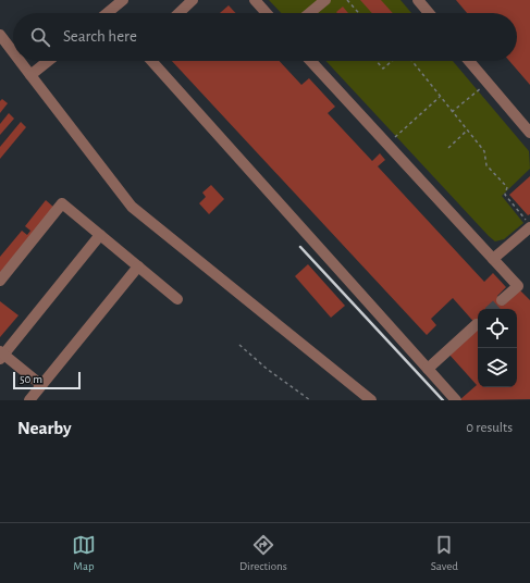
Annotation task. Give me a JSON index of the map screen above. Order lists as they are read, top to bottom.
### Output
{
  "scale_bar": "50 m",
  "page": {
    "search": "Search here",
    "scale": "50 m",
    "heading": ["Nearby", "0 results"],
    "nav": ["Map", "Directions", "Saved"]
  }
}
